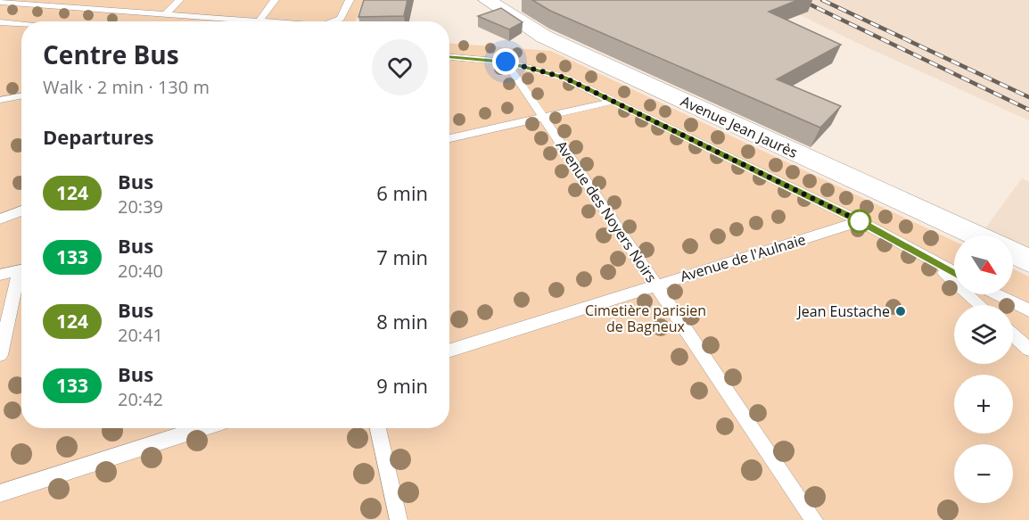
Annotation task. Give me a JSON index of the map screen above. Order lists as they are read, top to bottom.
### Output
{
  "streets": {
    "street": ["Avenue Jean Jaurès"],
    "lane": ["Avenue des Noyers Noirs", "Avenue de l'Aulnaie"]
  },
  "crossings": [
    ["Avenue des Noyers Noirs", "Avenue de l'Aulnaie"]
  ],
  "parks": ["Cimetière parisien de Bagneux"],
  "places": ["Jean Eustache"],
  "lines": ["bus line 124"],
  "north": "bottom right",
  "page": {
    "heading": [
      ["Centre Bus", "Walk · 2 min · 130 m"],
      "Departures"
    ],
    "list": [
      {
        "mark": "124",
        "name": "Bus",
        "note": "20:39",
        "value": "6 min"
      },
      {
        "mark": "133",
        "name": "Bus",
        "note": "20:40",
        "value": "7 min"
      },
      {
        "mark": "124",
        "name": "Bus",
        "note": "20:41",
        "value": "8 min"
      },
      {
        "mark": "133",
        "name": "Bus",
        "note": "20:42",
        "value": "9 min"
      }
    ],
    "map_buttons": ["+", "−"]
  }
}
